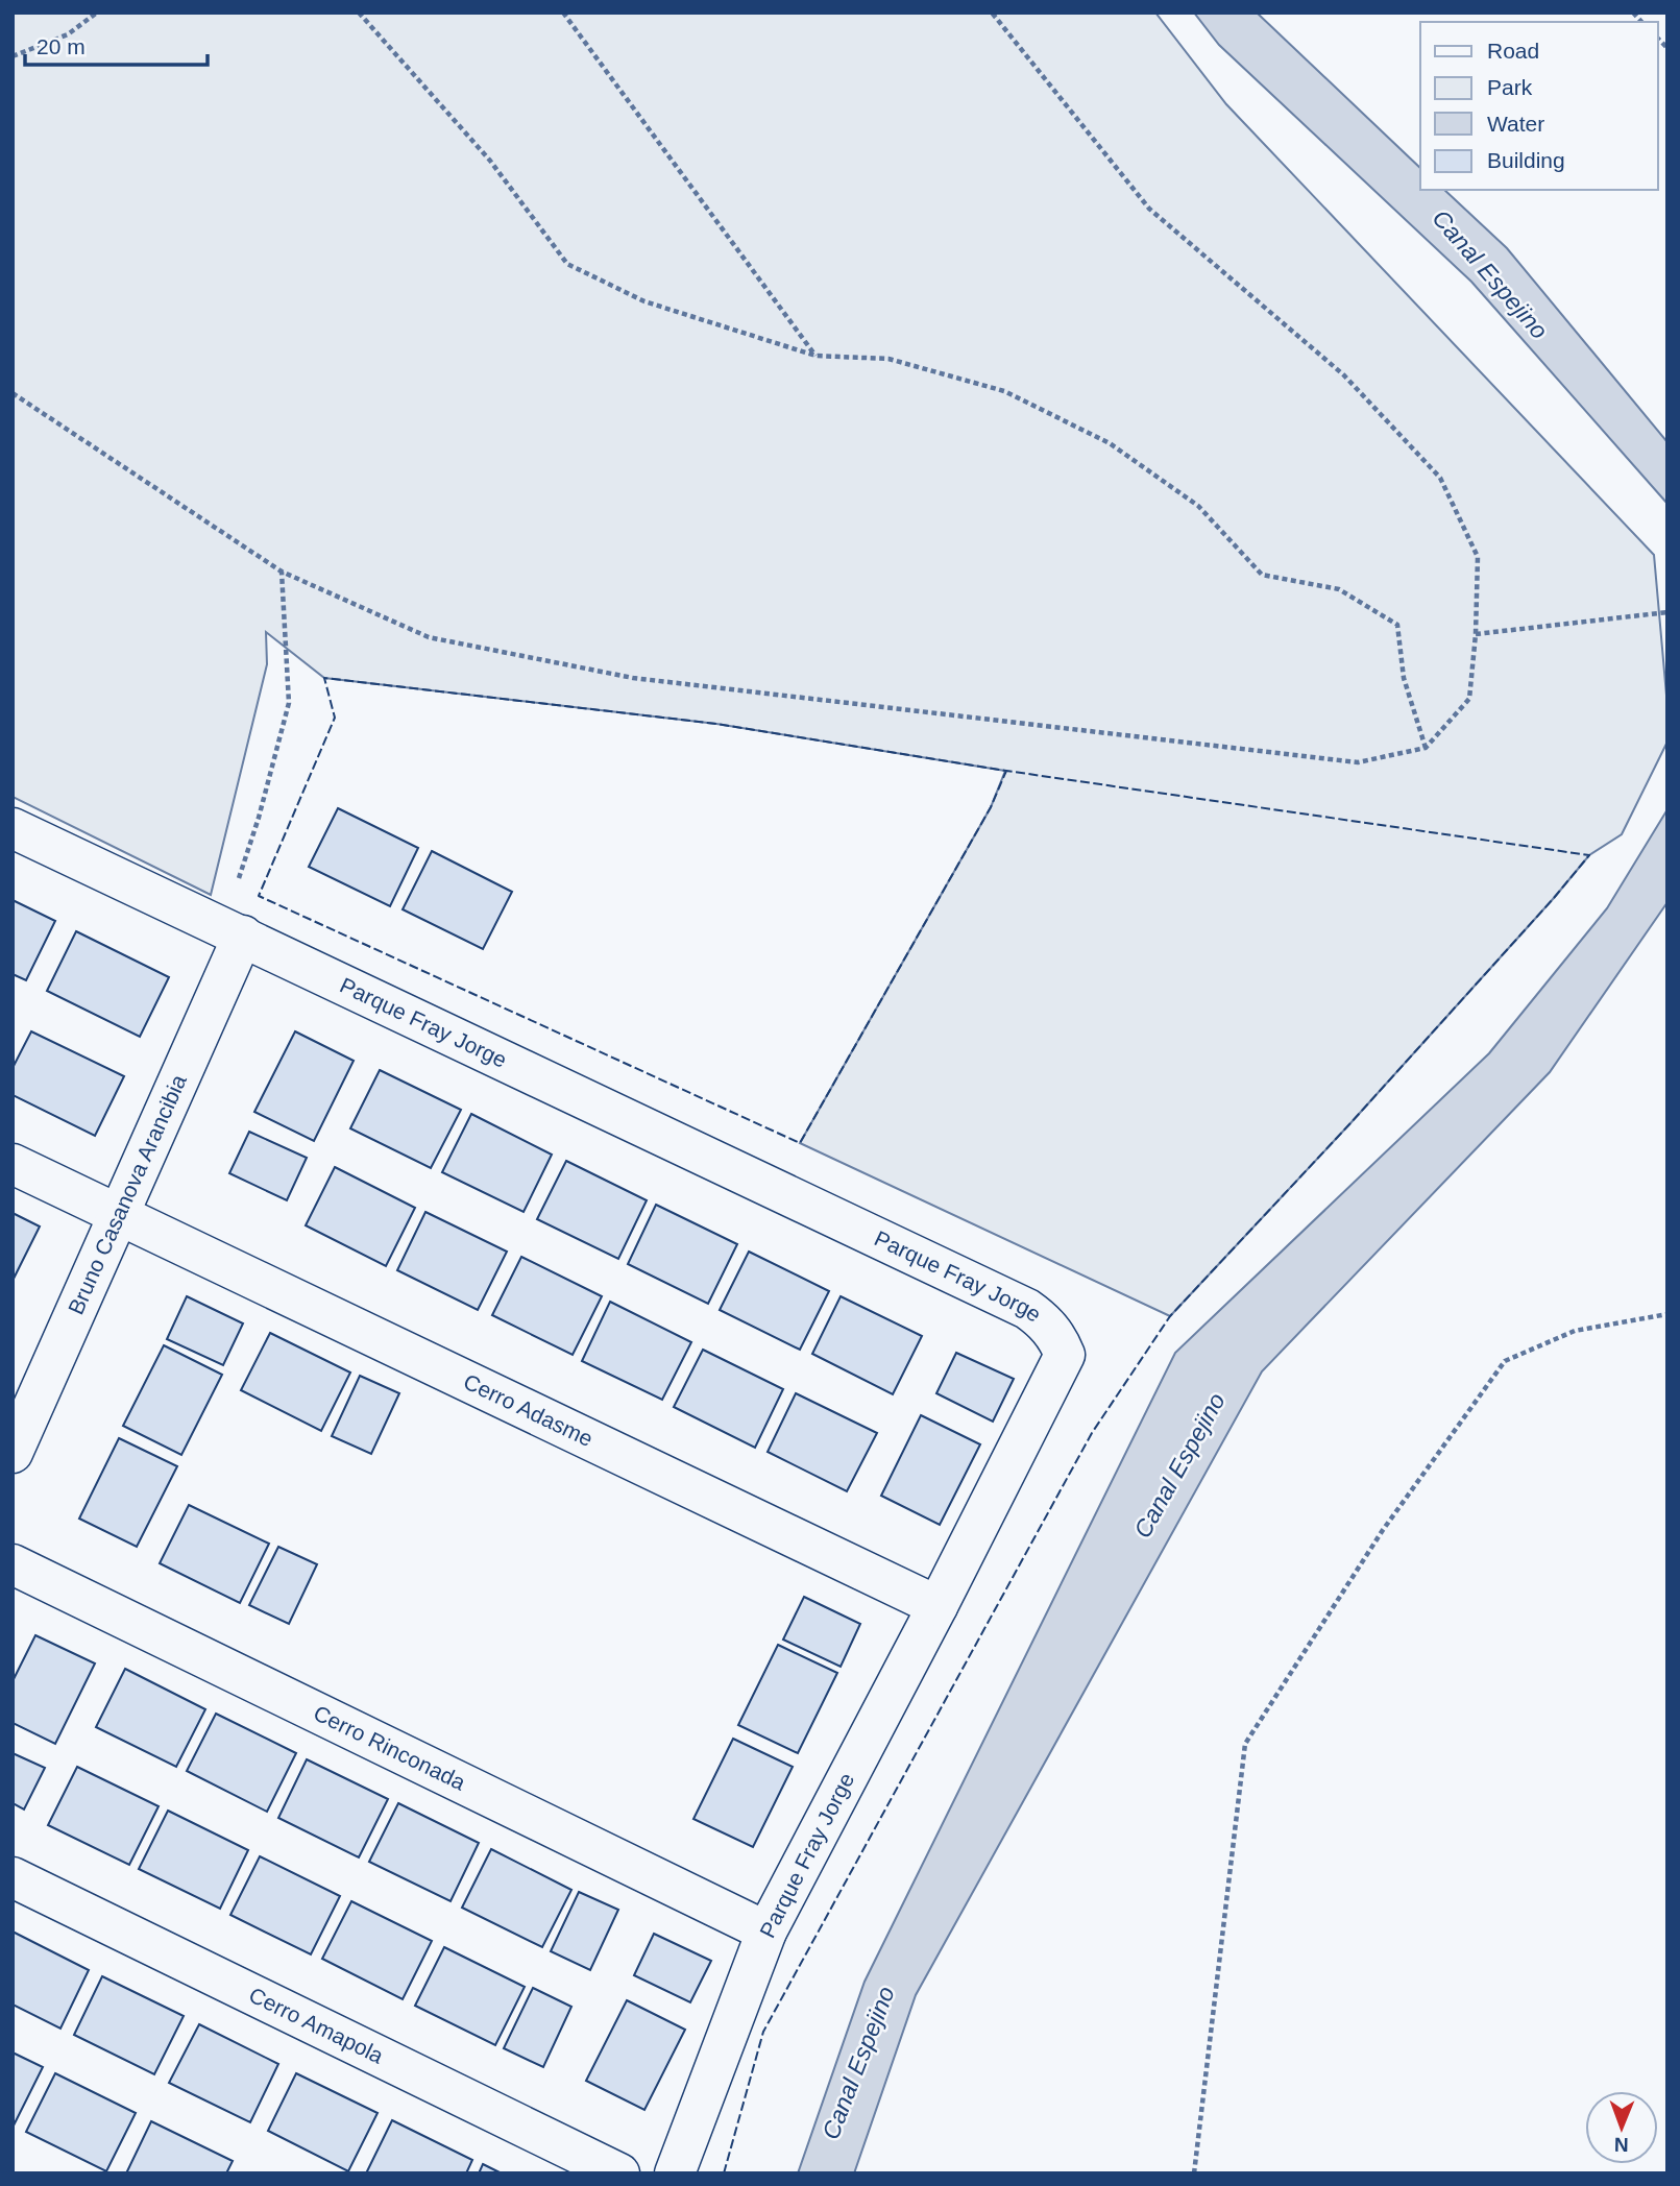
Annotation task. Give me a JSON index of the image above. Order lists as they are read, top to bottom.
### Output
{
  "streets": {
    "street": [
      "Parque Fray Jorge",
      "Bruno Casanova Arancibia",
      "Cerro Adasme",
      "Cerro Rinconada",
      "Cerro Amapola"
    ]
  },
  "crossings": [
    ["Parque Fray Jorge", "Bruno Casanova Arancibia"],
    ["Parque Fray Jorge", "Cerro Adasme"],
    ["Parque Fray Jorge", "Cerro Rinconada"],
    ["Bruno Casanova Arancibia", "Cerro Adasme"]
  ],
  "water": ["Canal Espejino"],
  "legend": [
    "Road",
    "Park",
    "Water",
    "Building"
  ],
  "scale_bar": "20 m",
  "north": "bottom"
}
